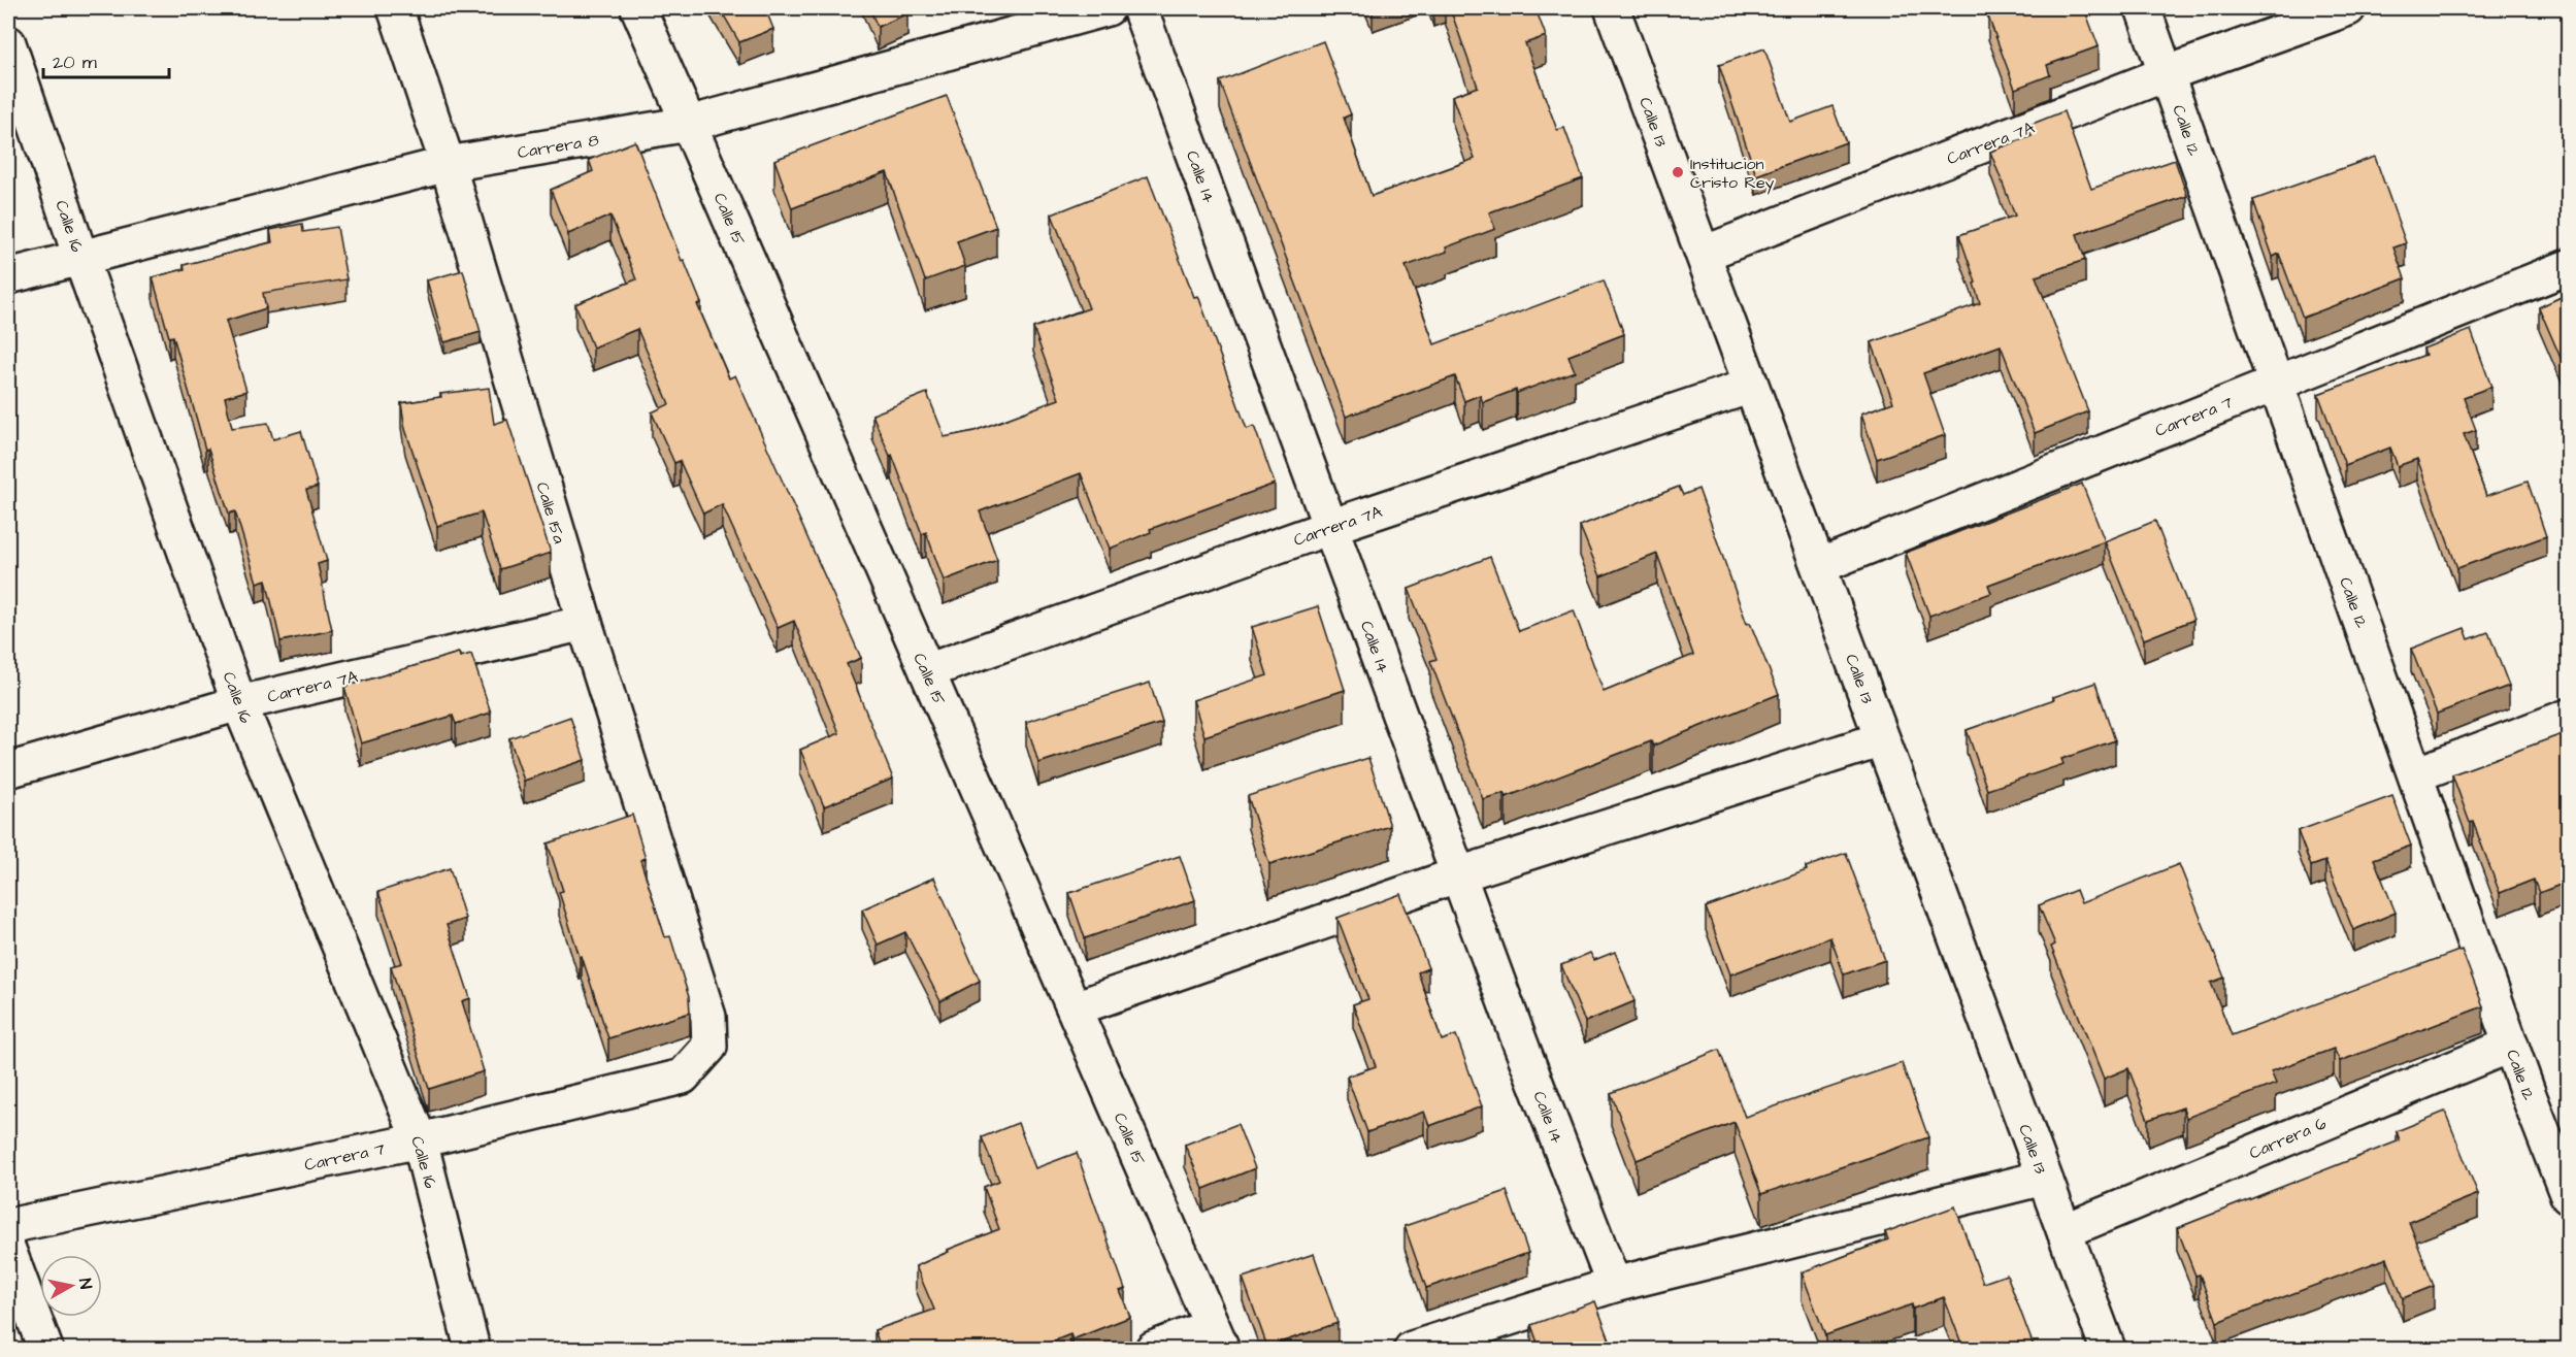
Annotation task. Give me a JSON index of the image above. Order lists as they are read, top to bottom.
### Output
{
  "streets": {
    "main road": [
      "Calle 13",
      "Calle 12",
      "Carrera 7A",
      "Carrera 8",
      "Calle 14",
      "Calle 15",
      "Calle 16",
      "Carrera 7",
      "Calle 15a",
      "Carrera 6"
    ]
  },
  "crossings": [
    ["Calle 13", "Carrera 7A"],
    ["Calle 13", "Carrera 7"],
    ["Calle 13", "Carrera 6"],
    ["Calle 12", "Carrera 7A"],
    ["Calle 12", "Carrera 7"],
    ["Calle 12", "Carrera 6"],
    ["Carrera 7A", "Calle 14"],
    ["Carrera 7A", "Calle 15"],
    ["Carrera 7A", "Calle 16"],
    ["Carrera 7A", "Calle 15a"],
    ["Carrera 8", "Calle 15"],
    ["Carrera 8", "Calle 16"],
    ["Carrera 8", "Calle 15a"],
    ["Calle 16", "Carrera 7"],
    ["Carrera 7", "Calle 15a"]
  ],
  "places": ["Institucion Cristo Rey"],
  "scale_bar": "20 m",
  "north": "right"
}
